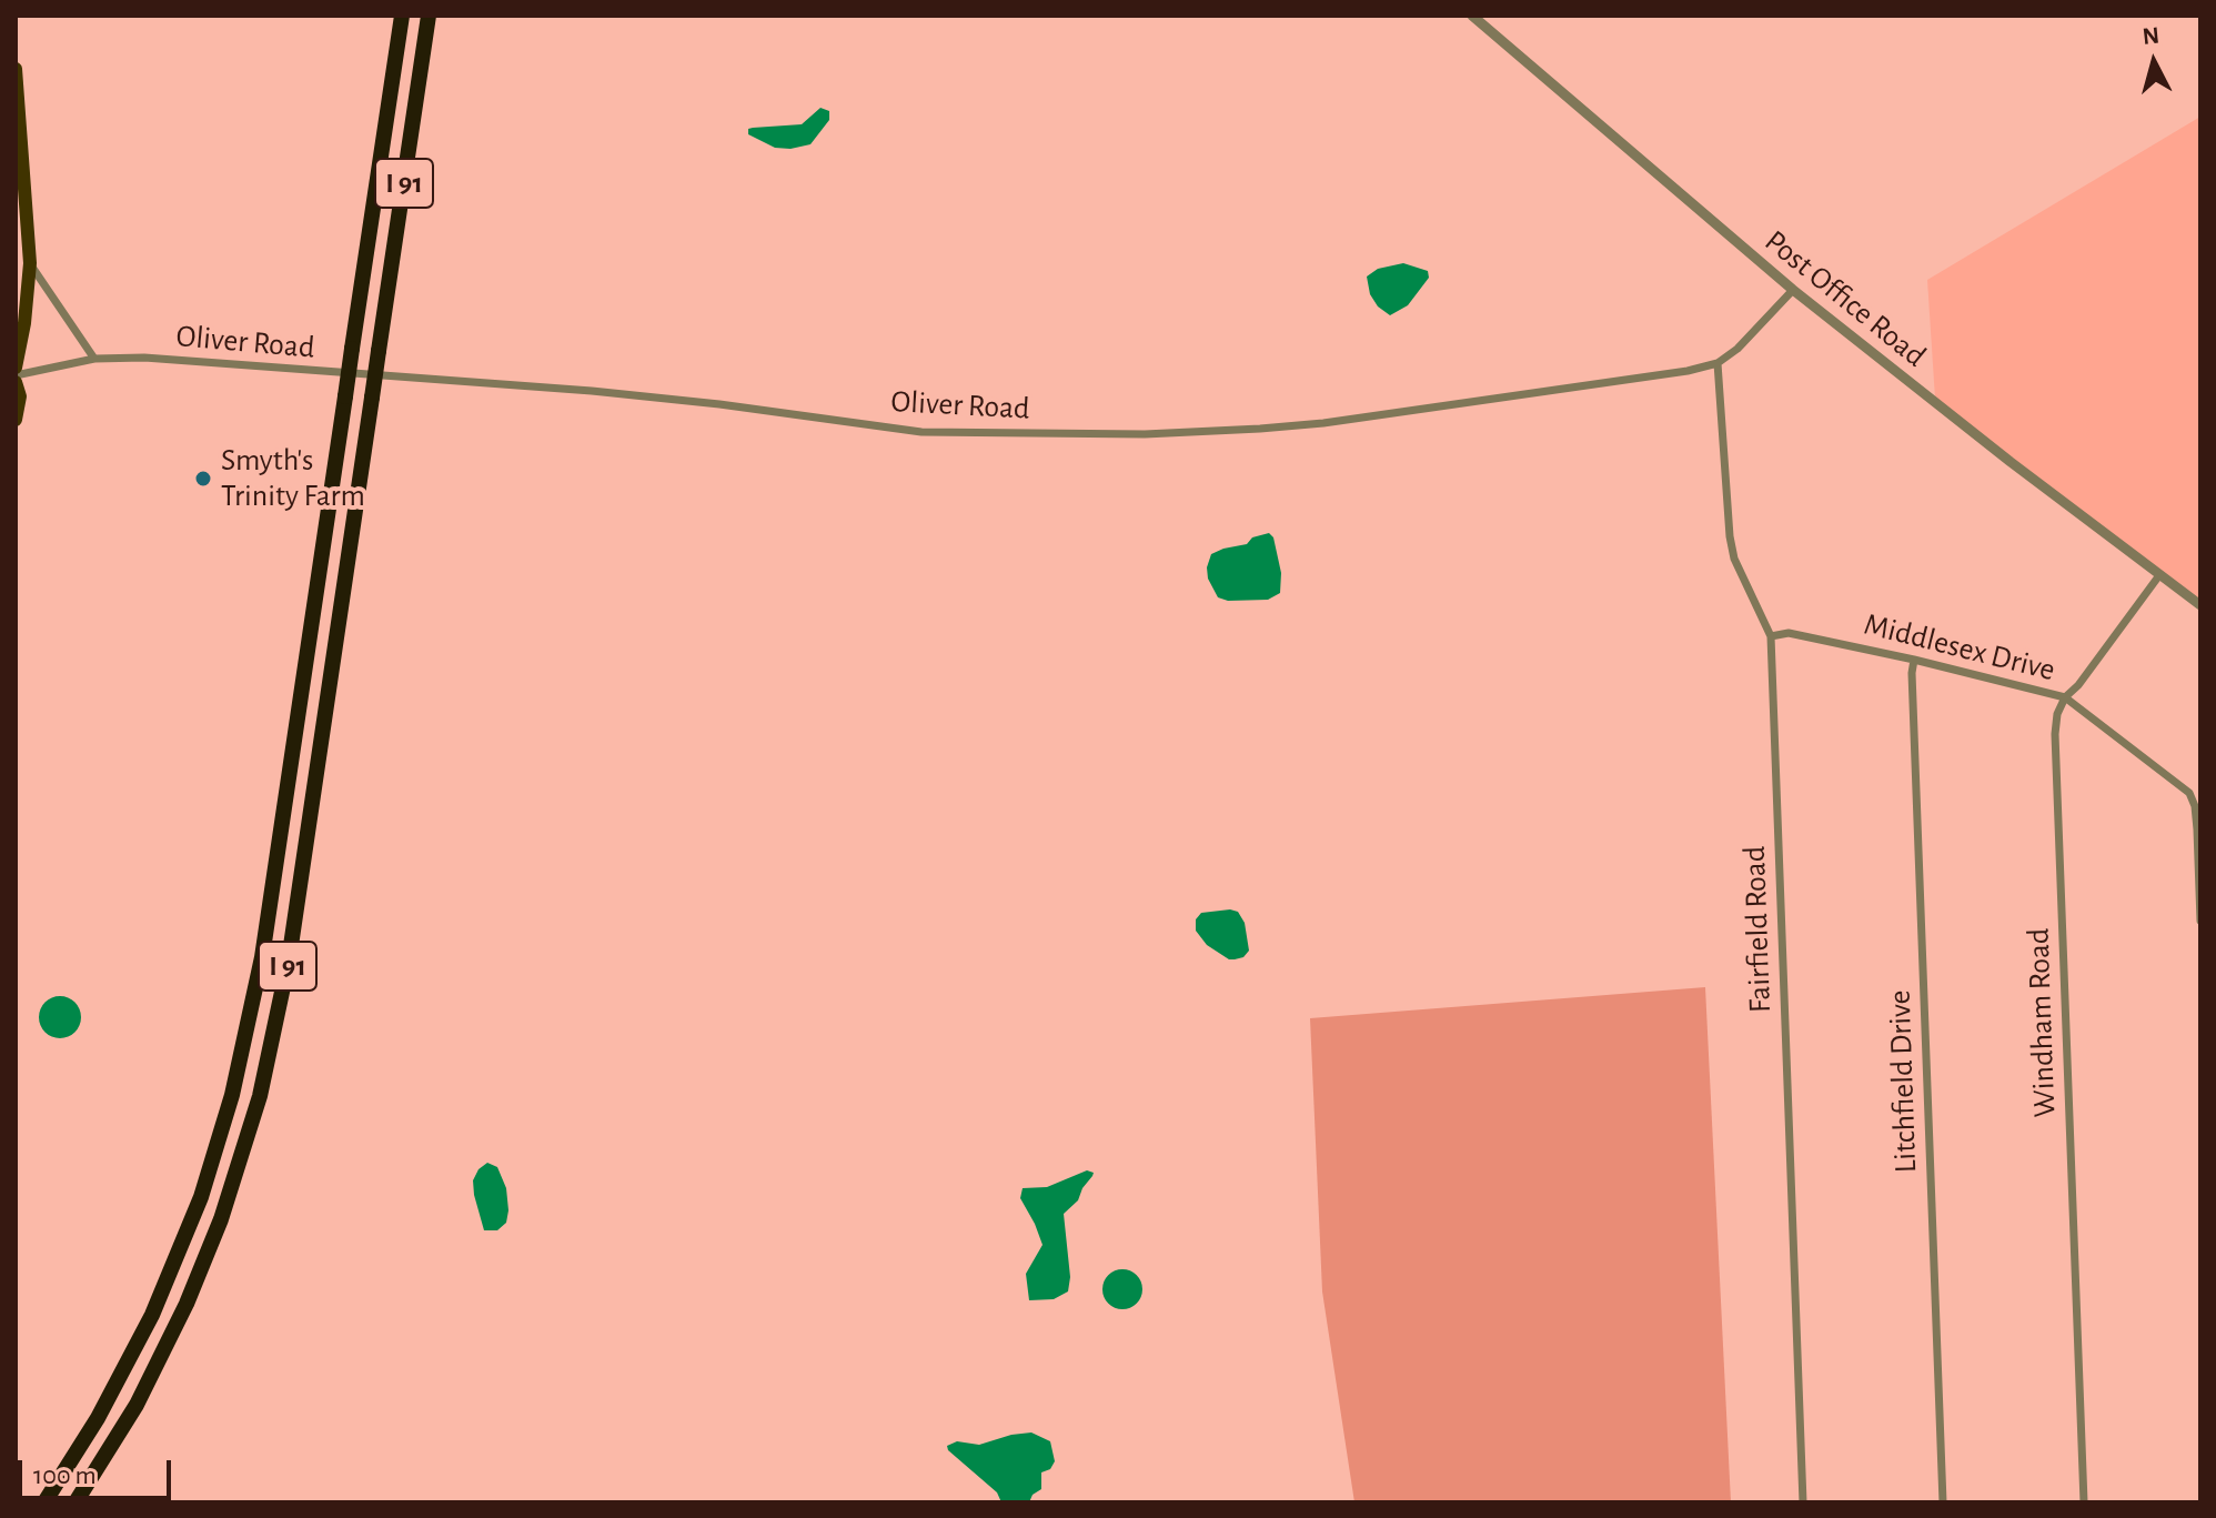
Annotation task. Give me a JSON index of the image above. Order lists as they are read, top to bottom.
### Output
{
  "streets": {
    "highway": ["I 91"],
    "street": [
      "Post Office Road",
      "Oliver Road",
      "Middlesex Drive",
      "Fairfield Road",
      "Windham Road",
      "Litchfield Drive"
    ]
  },
  "crossings": [
    ["Post Office Road", "Oliver Road"],
    ["Post Office Road", "Windham Road"],
    ["Oliver Road", "Fairfield Road"],
    ["Middlesex Drive", "Fairfield Road"],
    ["Middlesex Drive", "Windham Road"],
    ["Middlesex Drive", "Litchfield Drive"]
  ],
  "places": ["Smyth's Trinity Farm"],
  "scale_bar": "100 m",
  "north": "top"
}
